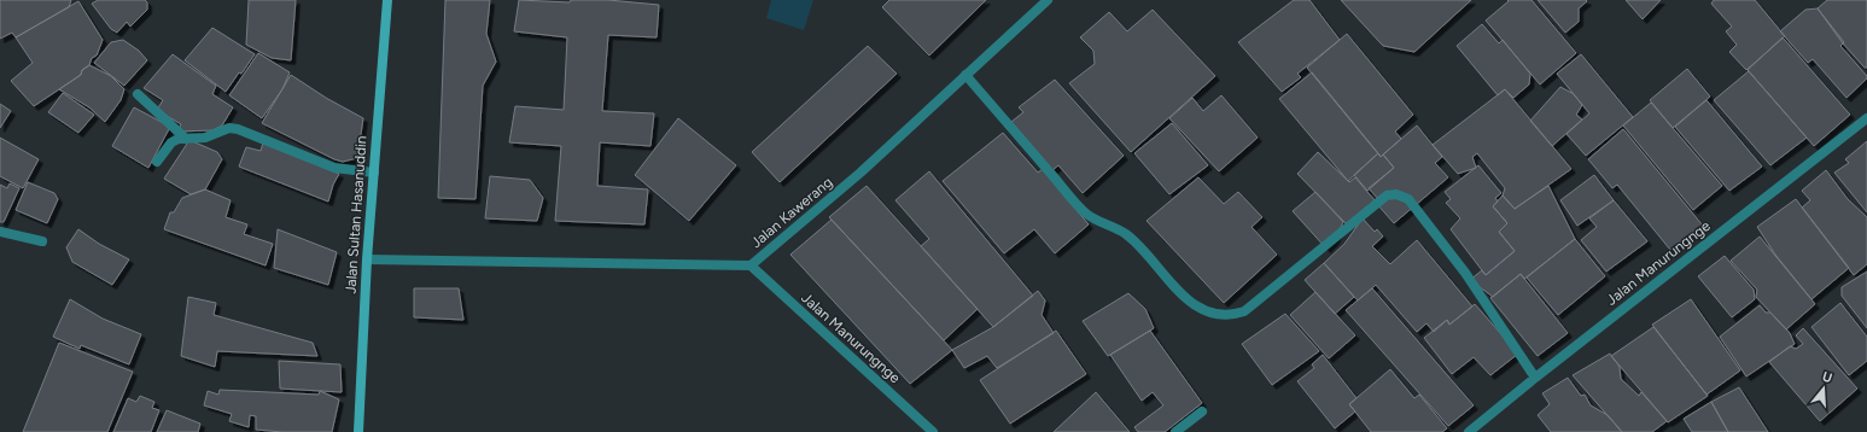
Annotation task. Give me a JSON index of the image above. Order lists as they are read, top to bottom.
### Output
{
  "streets": {
    "main road": ["Jalan Sultan Hasanuddin"],
    "street": ["Jalan Kawerang", "Jalan Manurungnge"]
  },
  "crossings": [
    ["Jalan Kawerang", "Jalan Sultan Hasanuddin"],
    ["Jalan Kawerang", "Jalan Manurungnge"]
  ],
  "north": "top"
}
